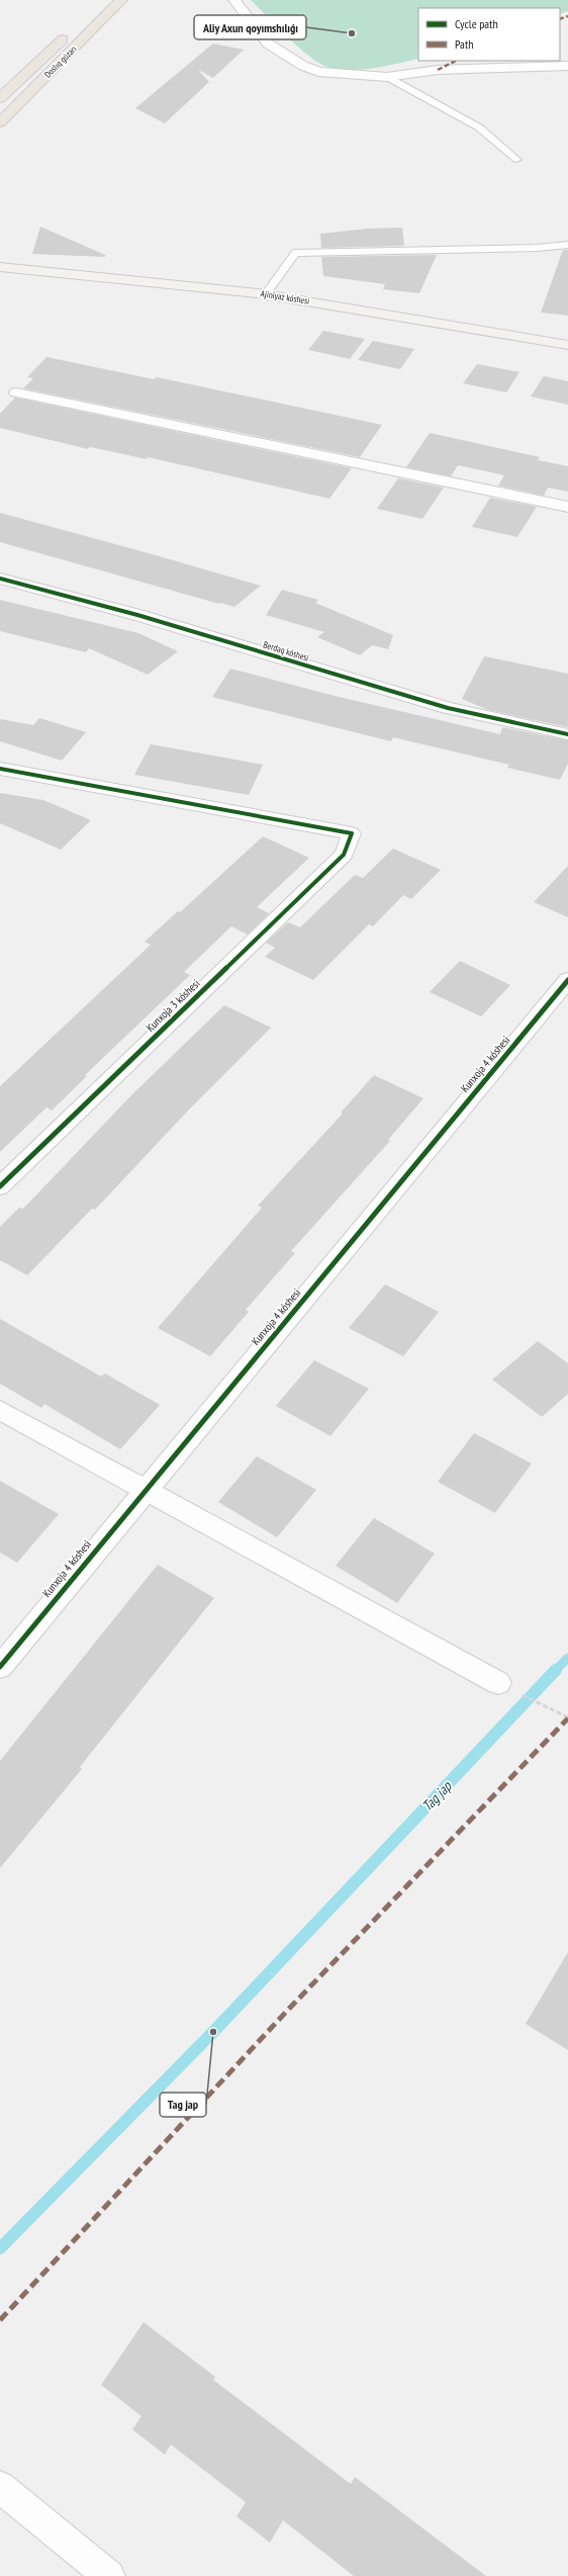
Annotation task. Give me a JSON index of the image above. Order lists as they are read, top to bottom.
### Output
{
  "streets": {
    "main road": ["Doslıq gúzarı"],
    "street": [
      "Ajiniyaz kóshesi",
      "Berdaq kóshesi",
      "Kunxoja 3 kóshesi",
      "Kunxoja 4 kóshesi"
    ]
  },
  "water": ["Tag jap"],
  "places": ["Aliy Axun qoyımshılıǵı", "Tag jap"],
  "legend": ["Cycle path", "Path"]
}
